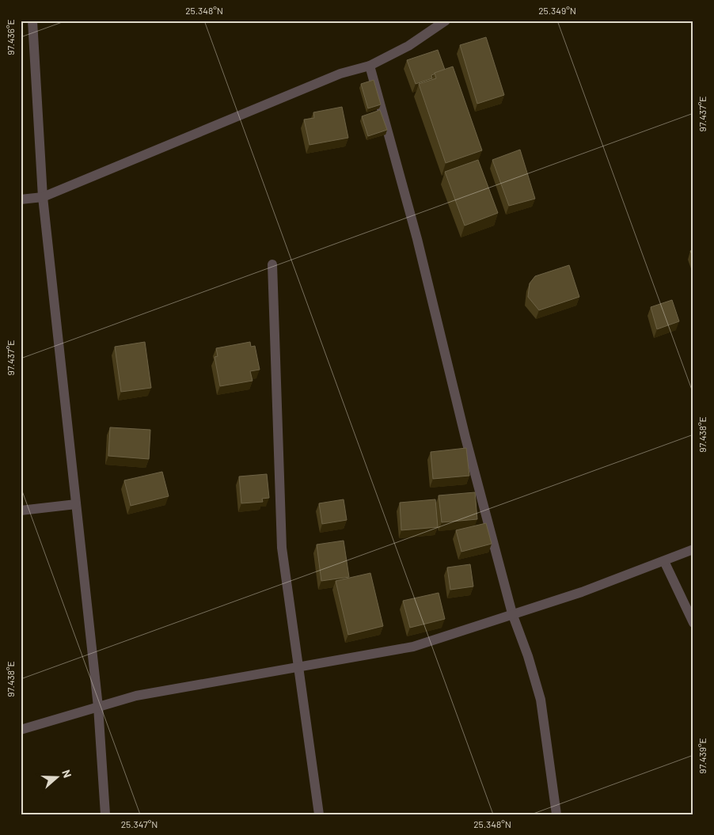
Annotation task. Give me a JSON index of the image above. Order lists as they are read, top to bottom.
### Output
{
  "north": "right",
  "coordinates": [
    "25.348°N",
    "25.349°N",
    "97.436°E",
    "97.437°E",
    "97.438°E",
    "97.439°E",
    "25.347°N"
  ]
}
